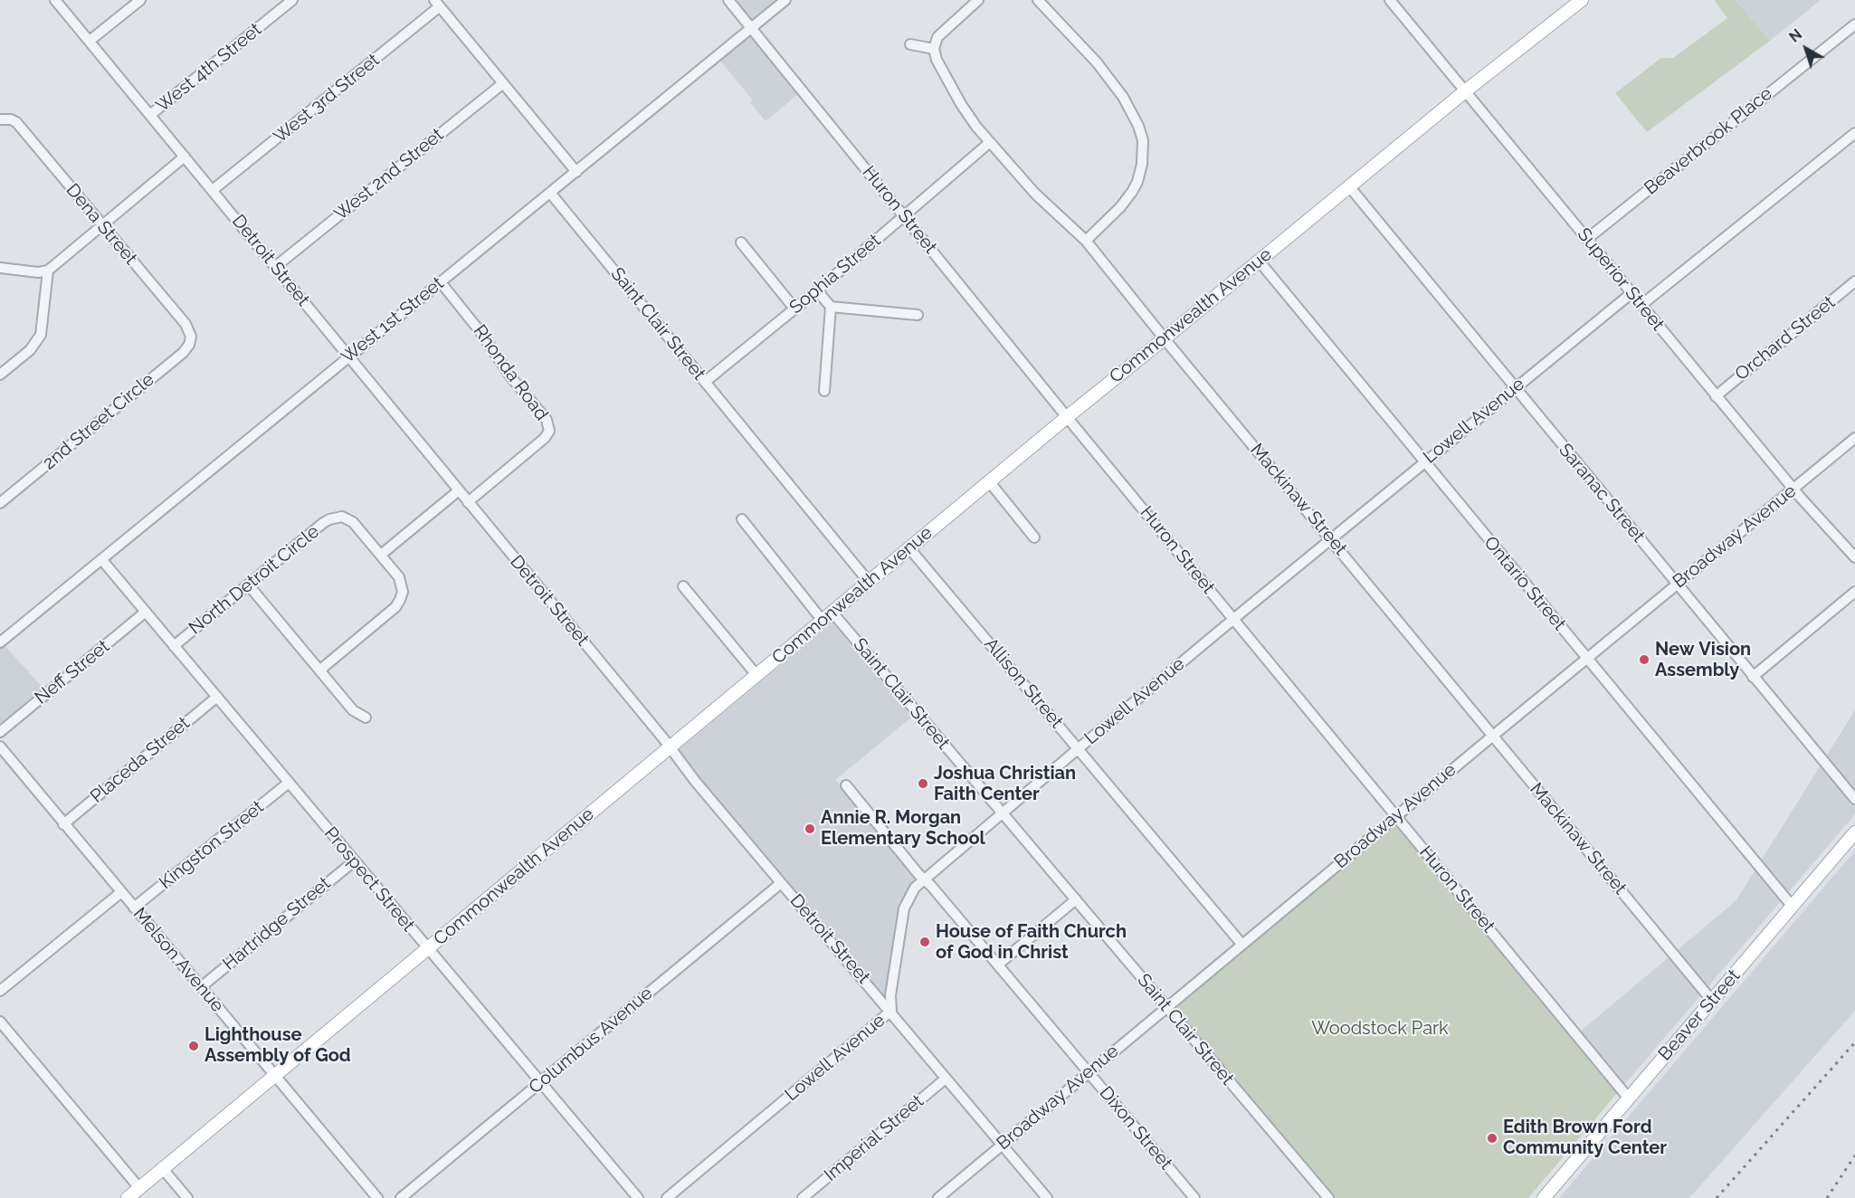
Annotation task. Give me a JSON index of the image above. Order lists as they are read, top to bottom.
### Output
{
  "streets": {
    "main road": ["Commonwealth Avenue", "Beaver Street"],
    "street": [
      "West 4th Street",
      "West 3rd Street",
      "Beaverbrook Place",
      "West 2nd Street",
      "Huron Street",
      "Dena Street",
      "Detroit Street",
      "Sophia Street",
      "Superior Street",
      "West 1st Street",
      "Saint Clair Street",
      "Orchard Street",
      "Rhonda Road",
      "Lowell Avenue",
      "2nd Street Circle",
      "Saranac Street",
      "Mackinaw Street",
      "Broadway Avenue",
      "North Detroit Circle",
      "Ontario Street",
      "Neff Street",
      "Allison Street",
      "Placeda Street",
      "Kingston Street",
      "Prospect Street",
      "Hartridge Street",
      "Melson Avenue",
      "Columbus Avenue",
      "Dixon Street",
      "Imperial Street"
    ]
  },
  "crossings": [
    ["West 4th Street", "Detroit Street"],
    ["West 3rd Street", "Detroit Street"],
    ["Beaverbrook Place", "Superior Street"],
    ["West 2nd Street", "Detroit Street"],
    ["Huron Street", "Sophia Street"],
    ["Huron Street", "Commonwealth Avenue"],
    ["Huron Street", "West 1st Street"],
    ["Huron Street", "Lowell Avenue"],
    ["Huron Street", "Broadway Avenue"],
    ["Huron Street", "Beaver Street"],
    ["Dena Street", "2nd Street Circle"],
    ["Detroit Street", "Commonwealth Avenue"],
    ["Detroit Street", "West 1st Street"],
    ["Detroit Street", "Rhonda Road"],
    ["Detroit Street", "Lowell Avenue"],
    ["Detroit Street", "Broadway Avenue"],
    ["Detroit Street", "Columbus Avenue"],
    ["Detroit Street", "Imperial Street"],
    ["Sophia Street", "Saint Clair Street"],
    ["Sophia Street", "Mackinaw Street"],
    ["Superior Street", "Commonwealth Avenue"],
    ["Superior Street", "Orchard Street"],
    ["Superior Street", "Lowell Avenue"],
    ["Superior Street", "Broadway Avenue"],
    ["Commonwealth Avenue", "Saint Clair Street"],
    ["Commonwealth Avenue", "Saranac Street"],
    ["Commonwealth Avenue", "Mackinaw Street"],
    ["Commonwealth Avenue", "Ontario Street"],
    ["Commonwealth Avenue", "Allison Street"],
    ["Commonwealth Avenue", "Prospect Street"],
    ["Commonwealth Avenue", "Melson Avenue"],
    ["West 1st Street", "Saint Clair Street"],
    ["West 1st Street", "Rhonda Road"],
    ["West 1st Street", "Prospect Street"],
    ["Saint Clair Street", "Lowell Avenue"],
    ["Saint Clair Street", "Broadway Avenue"],
    ["Lowell Avenue", "Saranac Street"],
    ["Lowell Avenue", "Mackinaw Street"],
    ["Lowell Avenue", "Ontario Street"],
    ["Lowell Avenue", "Allison Street"],
    ["Lowell Avenue", "Dixon Street"],
    ["Saranac Street", "Broadway Avenue"],
    ["Mackinaw Street", "Broadway Avenue"],
    ["Mackinaw Street", "Beaver Street"],
    ["Broadway Avenue", "Ontario Street"],
    ["Broadway Avenue", "Allison Street"],
    ["Broadway Avenue", "Dixon Street"],
    ["North Detroit Circle", "Prospect Street"],
    ["Ontario Street", "Beaver Street"],
    ["Neff Street", "Prospect Street"],
    ["Placeda Street", "Prospect Street"],
    ["Placeda Street", "Melson Avenue"],
    ["Kingston Street", "Prospect Street"],
    ["Kingston Street", "Melson Avenue"],
    ["Prospect Street", "Hartridge Street"],
    ["Prospect Street", "Columbus Avenue"],
    ["Hartridge Street", "Melson Avenue"]
  ],
  "parks": ["Woodstock Park"],
  "places": [
    "New Vision Assembly",
    "Joshua Christian Faith Center",
    "Annie R. Morgan Elementary School",
    "House of Faith Church of God in Christ",
    "Lighthouse Assembly of God",
    "Edith Brown Ford Community Center"
  ],
  "north": "top left"
}
